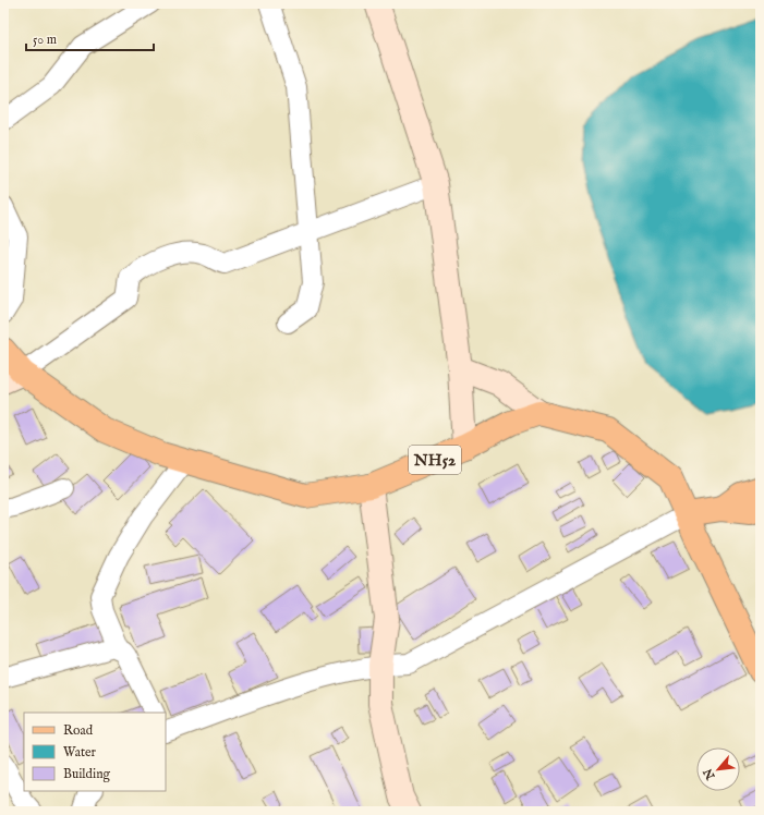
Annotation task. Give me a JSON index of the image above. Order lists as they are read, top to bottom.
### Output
{
  "streets": {
    "main road": ["NH52"]
  },
  "legend": ["Road", "Water", "Building"],
  "scale_bar": "50 m",
  "north": "bottom left"
}
